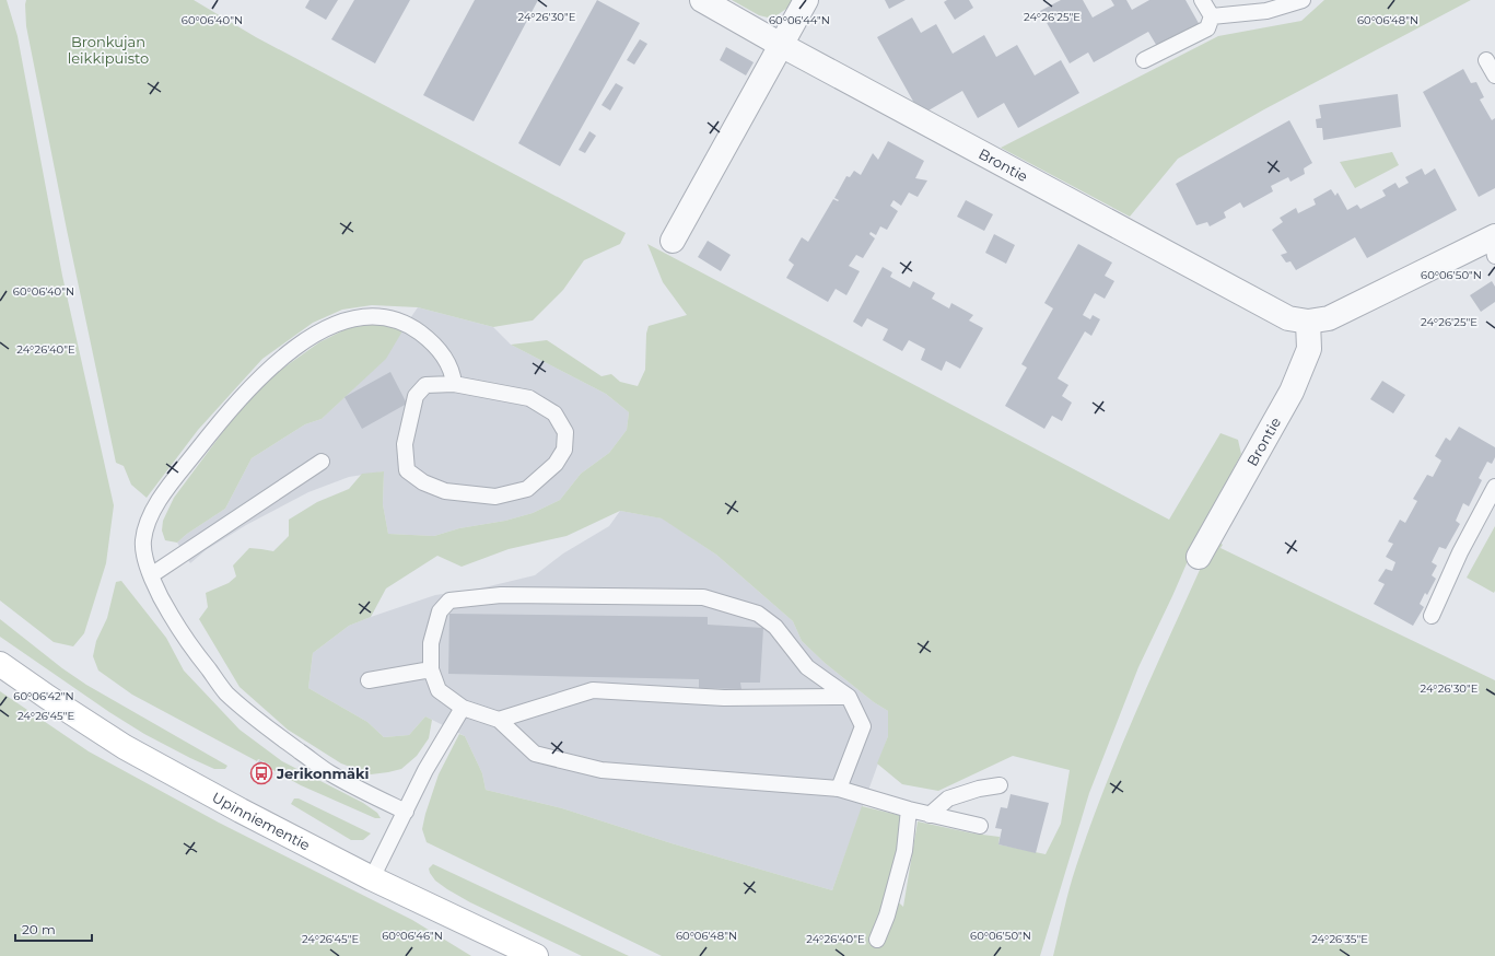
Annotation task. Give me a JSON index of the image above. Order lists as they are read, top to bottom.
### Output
{
  "streets": {
    "main road": ["Upinniementie"],
    "street": ["Brontie"]
  },
  "parks": ["Bronkujan leikkipuisto"],
  "places": {
    "bus stop": ["Jerikonmäki"]
  },
  "scale_bar": "20 m",
  "coordinates": [
    "24°26'30\"E",
    "24°26'25\"E",
    "60°06'40\"N",
    "60°06'44\"N",
    "60°06'48\"N",
    "60°06'50\"N",
    "24°26'40\"E",
    "60°06'42\"N",
    "24°26'45\"E",
    "60°06'46\"N",
    "24°26'35\"E"
  ]
}
